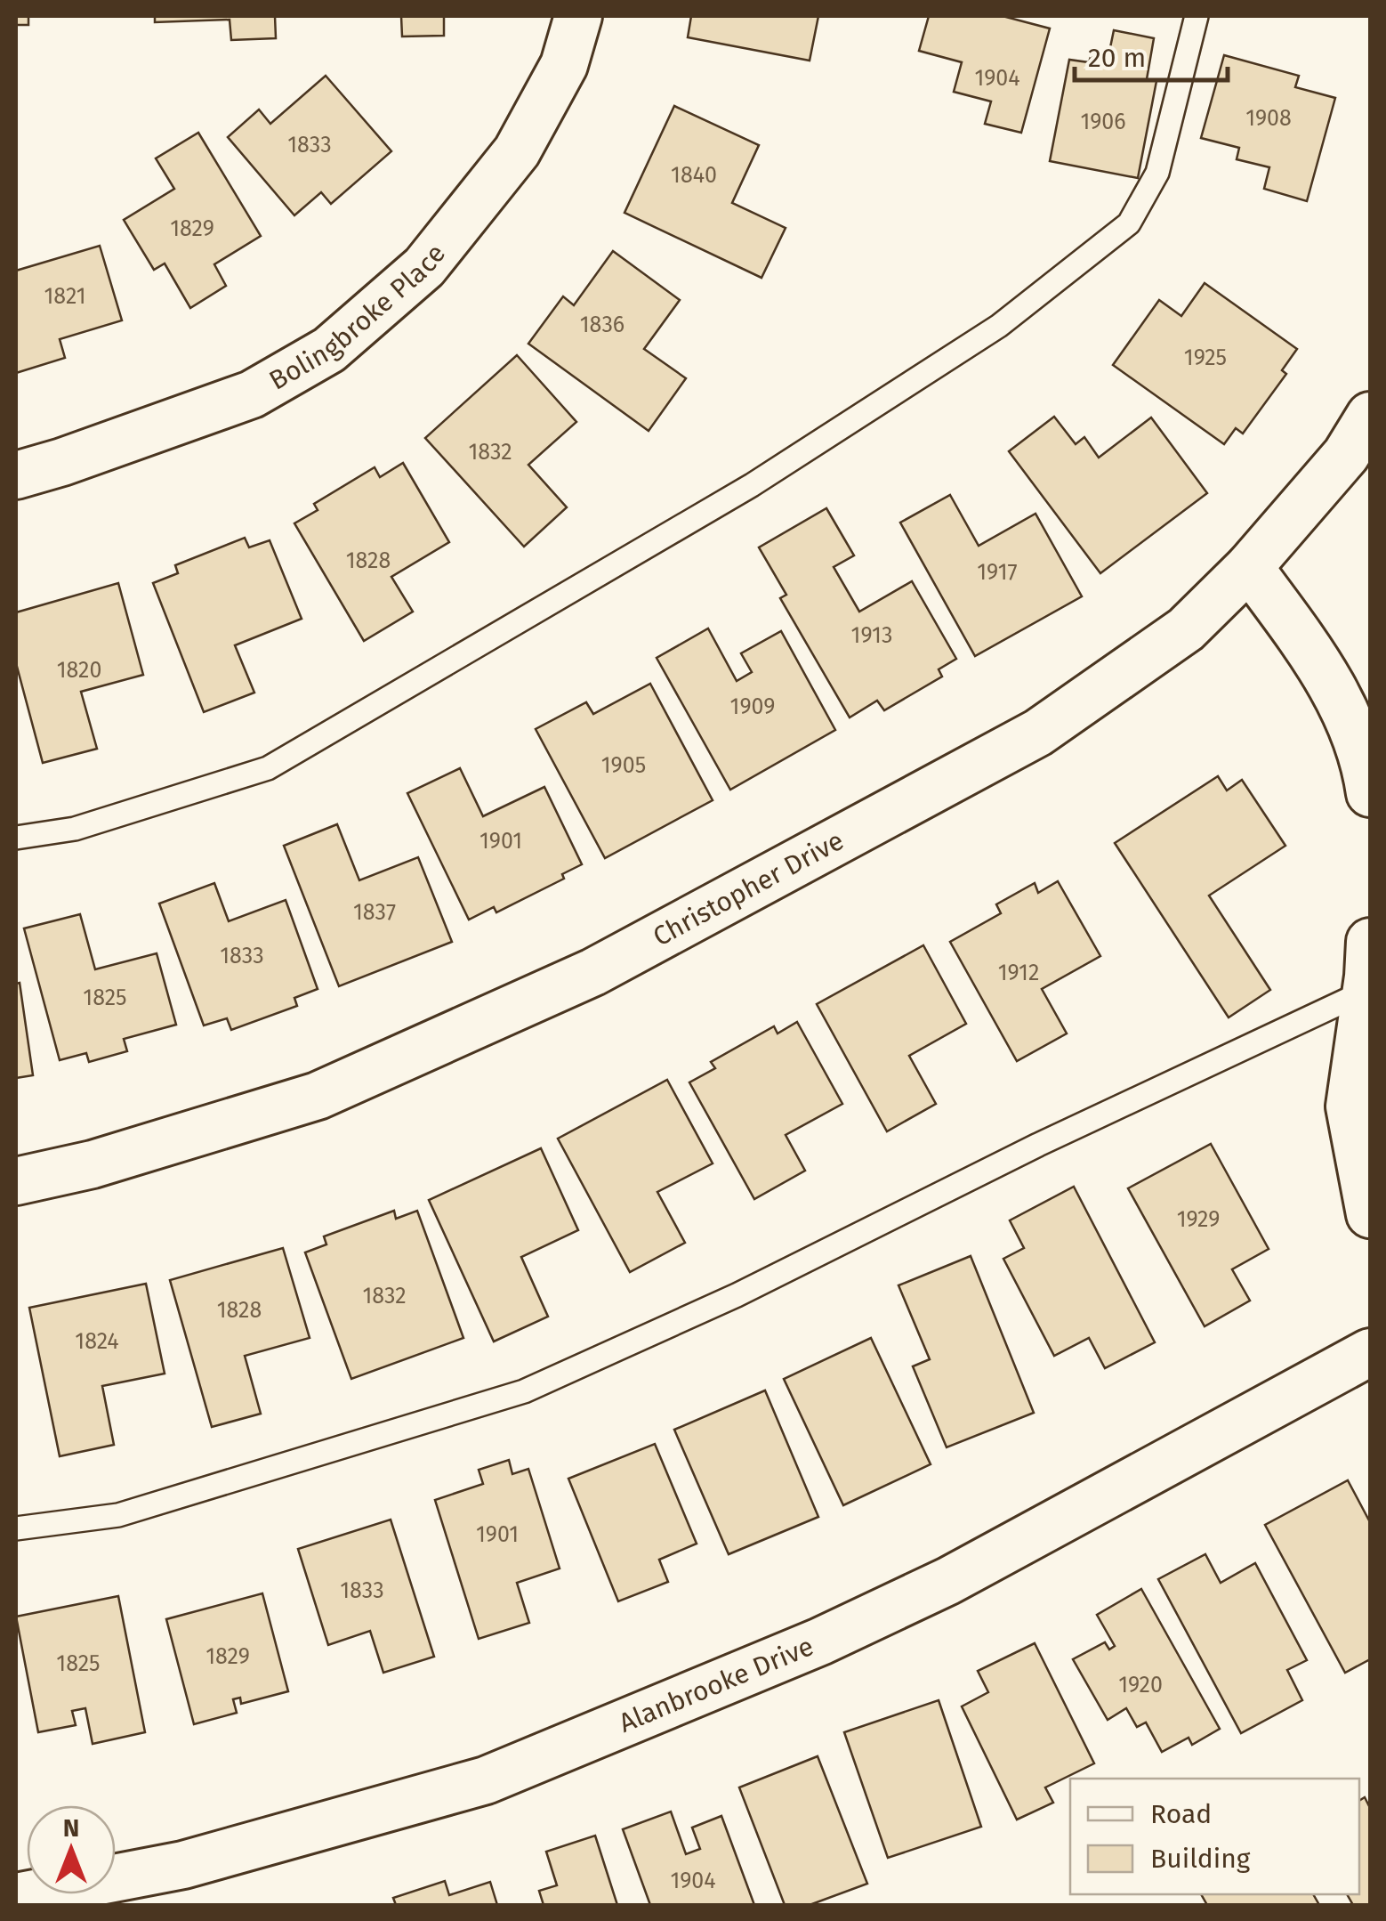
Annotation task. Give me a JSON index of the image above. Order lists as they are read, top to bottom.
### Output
{
  "streets": {
    "street": ["Bolingbroke Place", "Christopher Drive", "Alanbrooke Drive"]
  },
  "house_numbers": [
    "1904",
    "1908",
    "1906",
    "1833",
    "1840",
    "1829",
    "1821",
    "1836",
    "1925",
    "1832",
    "1828",
    "1917",
    "1913",
    "1820",
    "1909",
    "1905",
    "1901",
    "1837",
    "1833",
    "1912",
    "1825",
    "1929",
    "1832",
    "1828",
    "1824",
    "1901",
    "1833",
    "1829",
    "1825",
    "1920",
    "1904"
  ],
  "legend": ["Road", "Building"],
  "scale_bar": "20 m",
  "north": "top"
}
